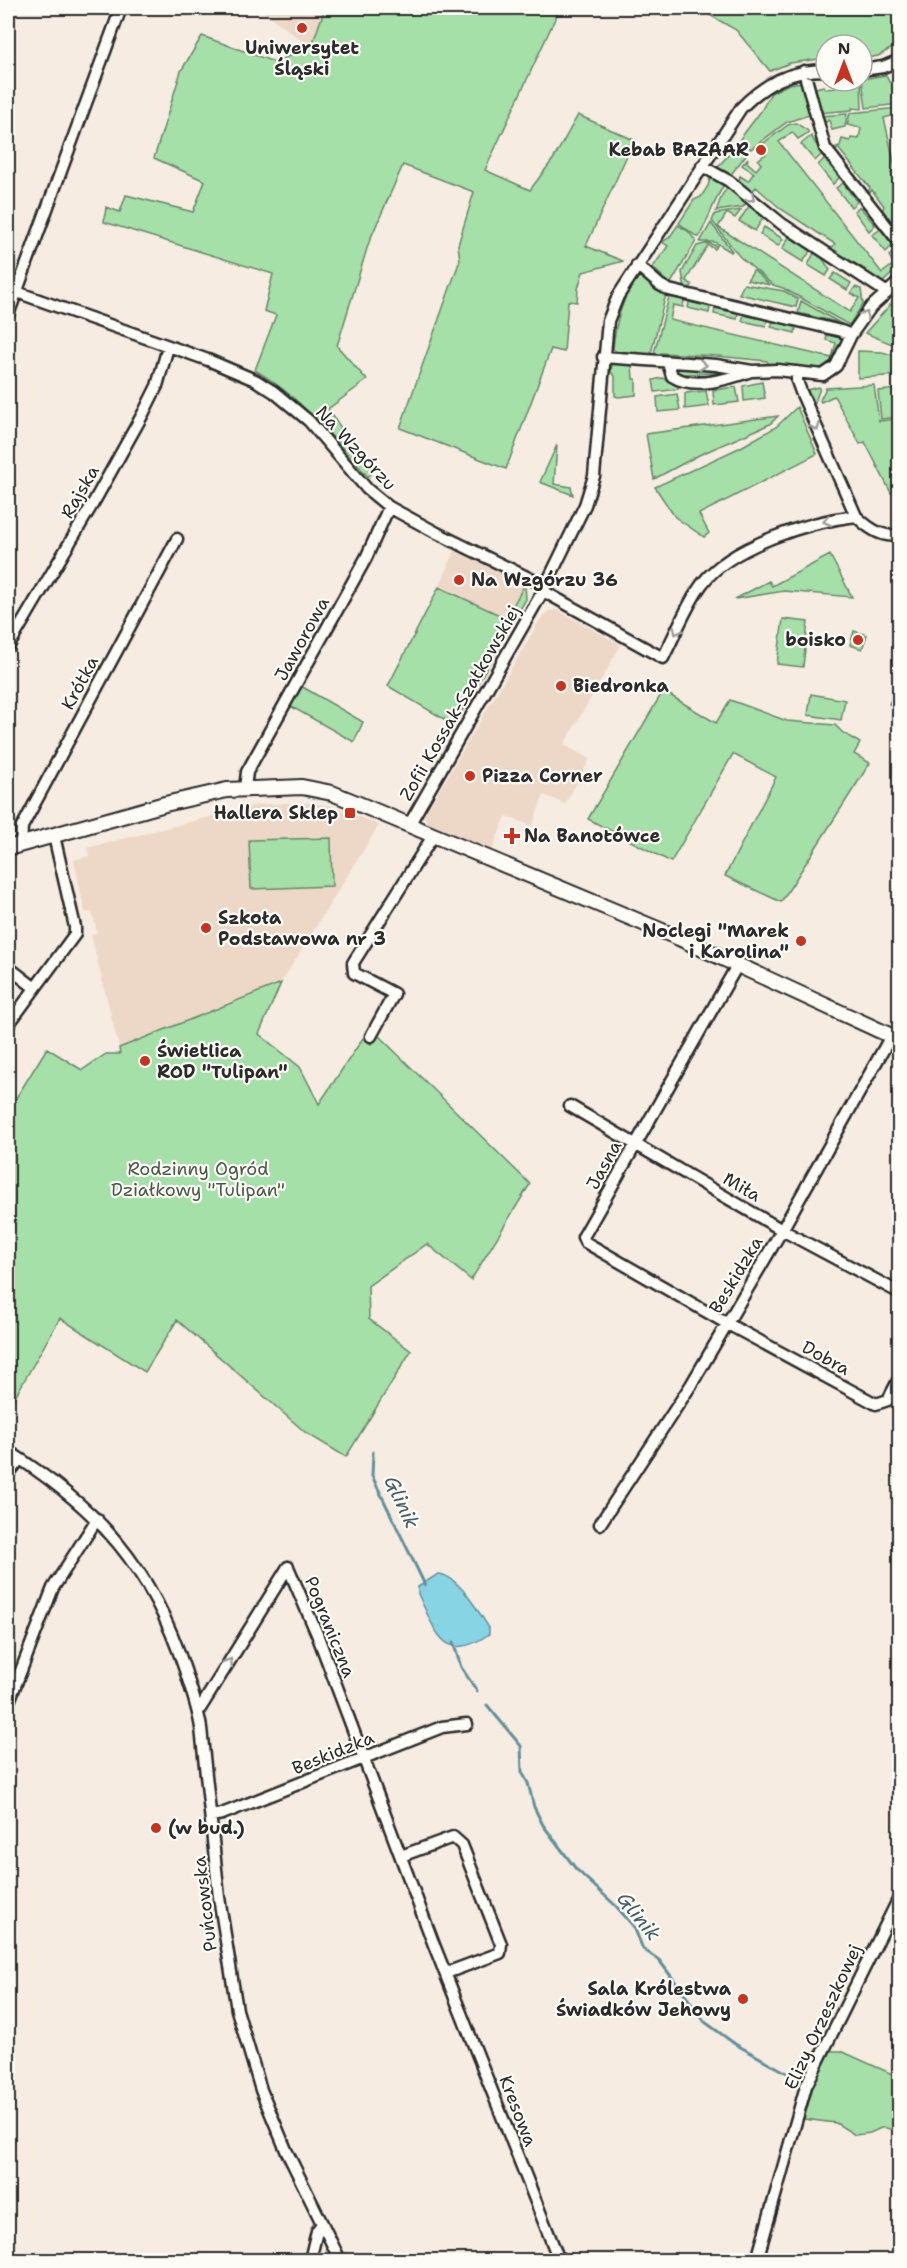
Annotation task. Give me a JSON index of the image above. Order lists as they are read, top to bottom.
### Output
{
  "streets": {
    "street": [
      "Na Wzgórzu",
      "Rajska",
      "Jaworowa",
      "Krótka",
      "Zofii Kossak-Szatkowskiej",
      "Jasna",
      "Miła",
      "Beskidzka",
      "Dobra",
      "Pograniczna",
      "Puńcowska",
      "Elizy Orzeszkowej",
      "Kresowa"
    ]
  },
  "crossings": [
    ["Na Wzgórzu", "Rajska"],
    ["Na Wzgórzu", "Jaworowa"],
    ["Na Wzgórzu", "Zofii Kossak-Szatkowskiej"],
    ["Jasna", "Miła"],
    ["Jasna", "Beskidzka"],
    ["Jasna", "Dobra"],
    ["Miła", "Beskidzka"],
    ["Beskidzka", "Dobra"],
    ["Beskidzka", "Pograniczna"],
    ["Beskidzka", "Puńcowska"],
    ["Beskidzka", "Kresowa"],
    ["Pograniczna", "Puńcowska"],
    ["Pograniczna", "Kresowa"]
  ],
  "water": ["Glinik"],
  "parks": ["Rodzinny Ogród Działkowy \"Tulipan\""],
  "places": {
    "other": [
      "Uniwersytet Śląski",
      "Kebab BAZAAR",
      "Na Wzgórzu 36",
      "boisko",
      "Biedronka",
      "Pizza Corner",
      "Szkoła Podstawowa nr 3",
      "Noclegi \"Marek i Karolina\"",
      "Świetlica ROD \"Tulipan\"",
      "(w bud.)",
      "Sala Królestwa Świadków Jehowy"
    ],
    "transit": ["Hallera Sklep"],
    "health": ["Na Banotówce"]
  },
  "north": "top"
}
